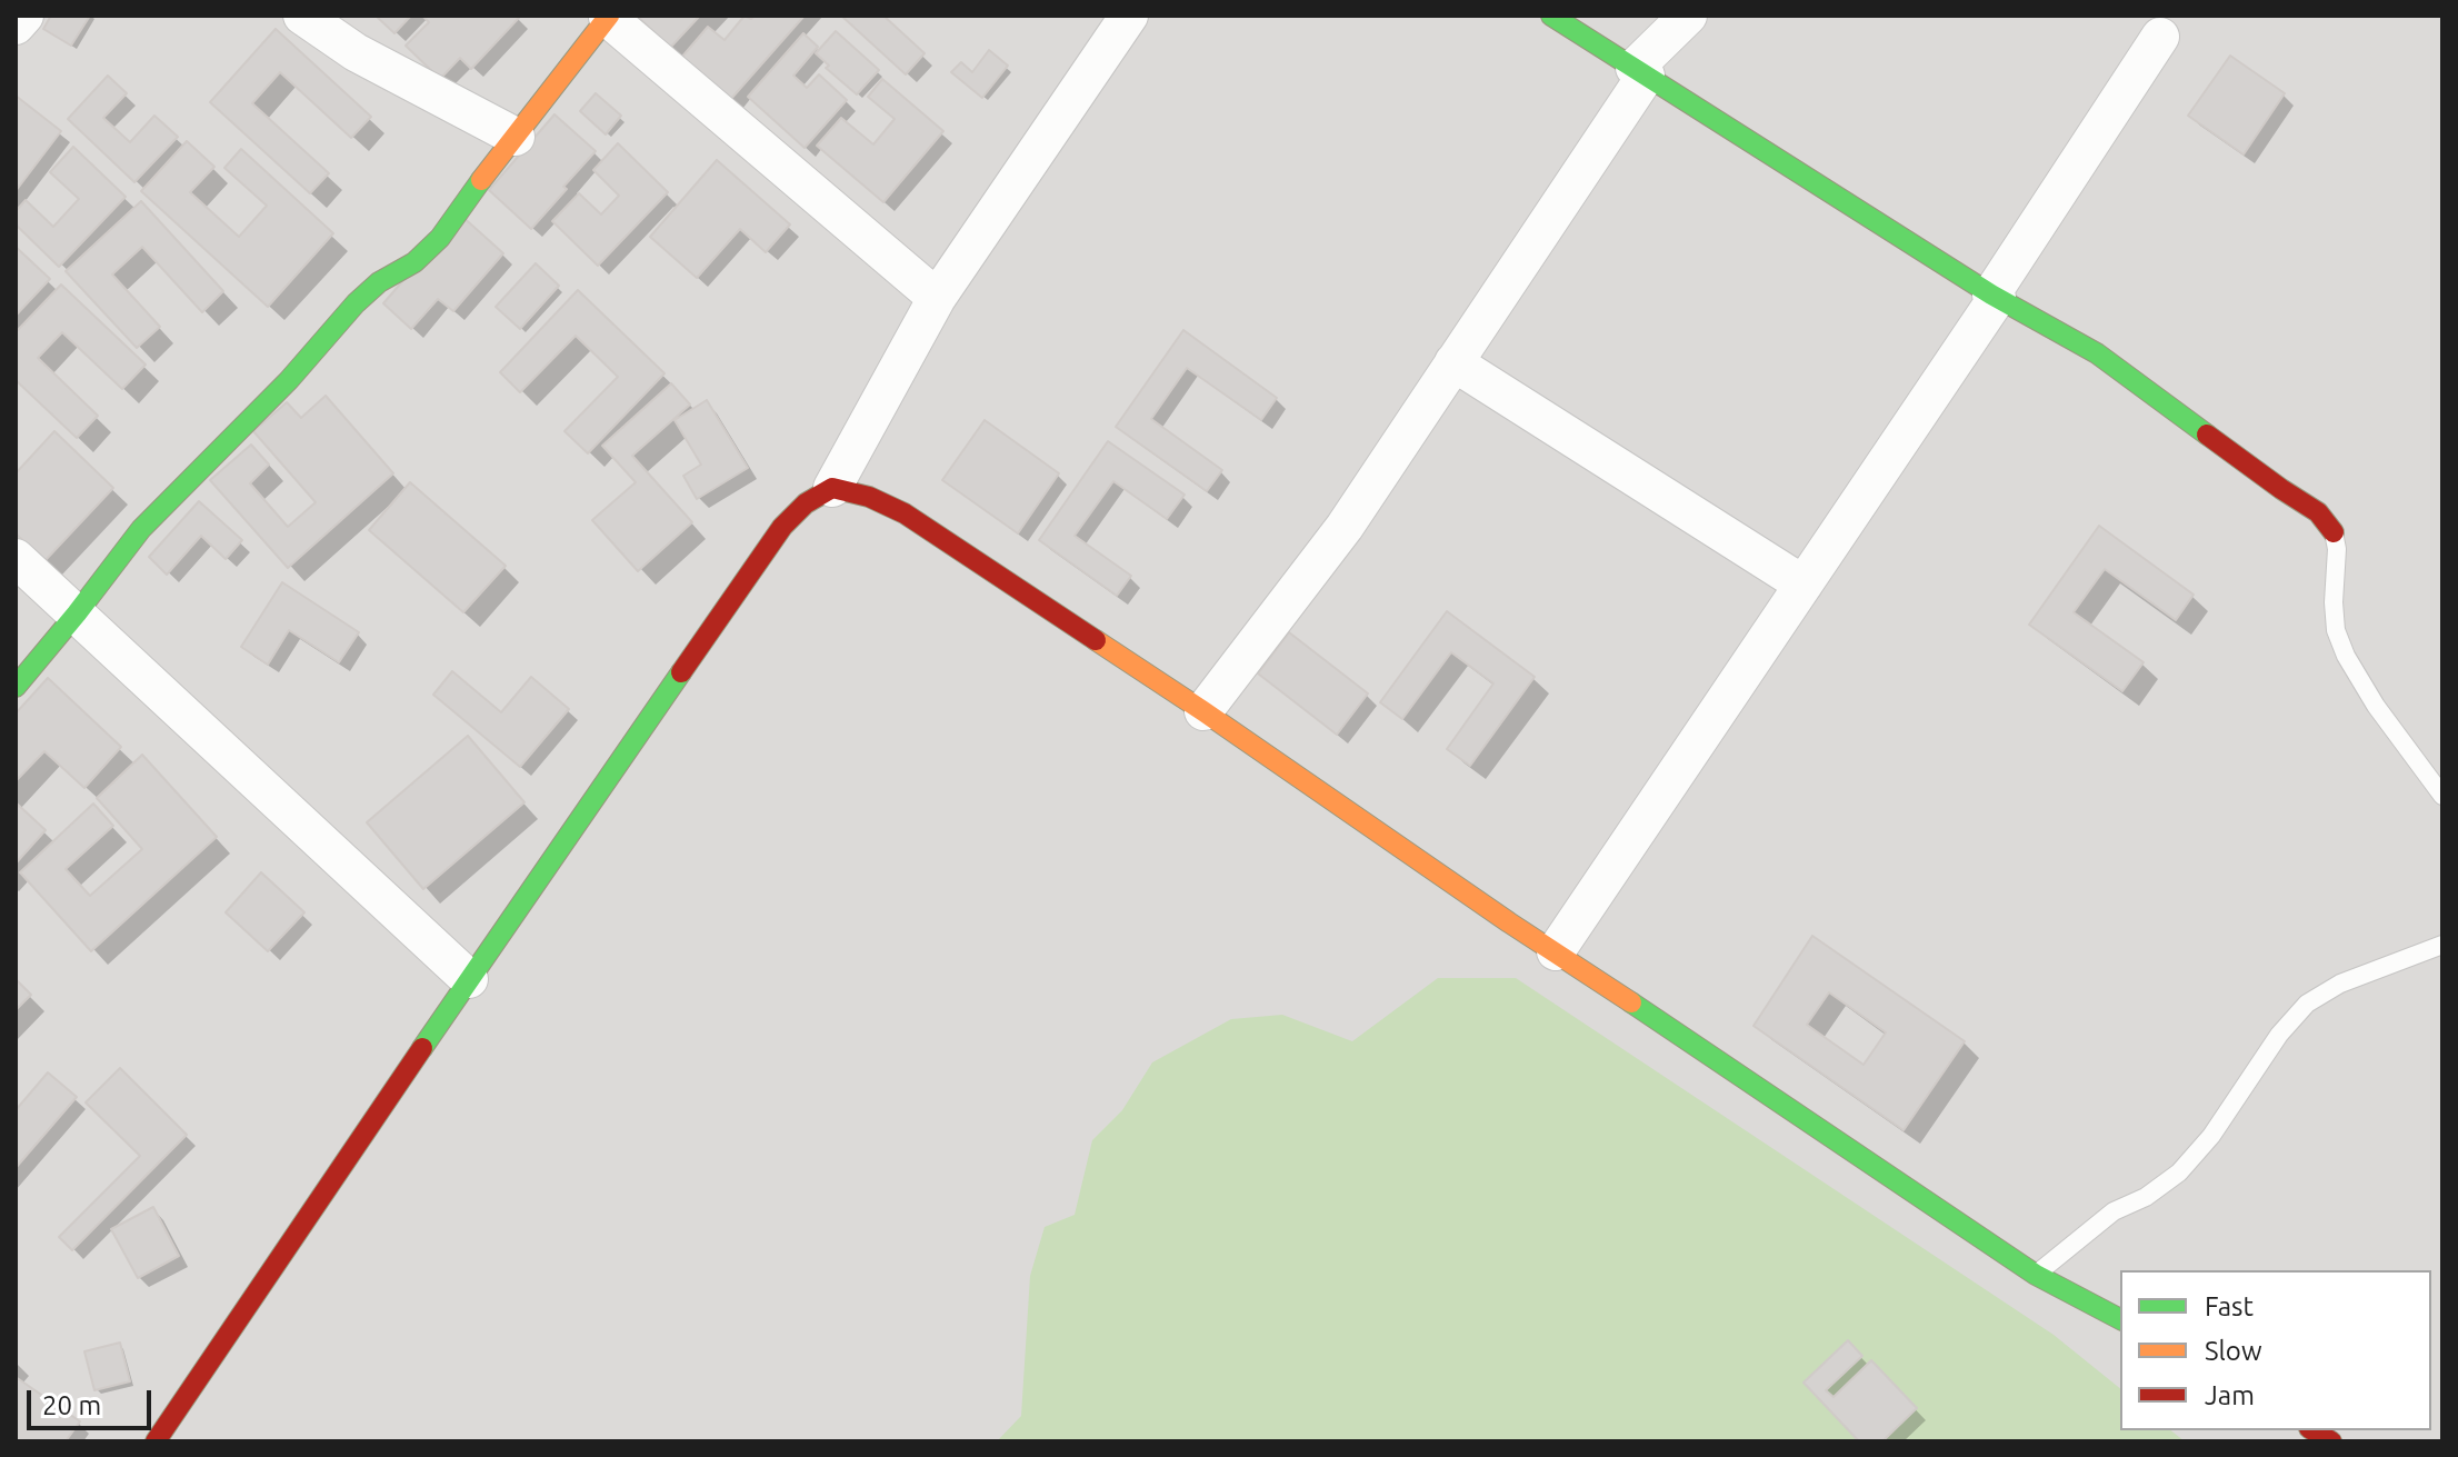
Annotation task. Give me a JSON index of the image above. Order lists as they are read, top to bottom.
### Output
{
  "legend": ["Fast", "Slow", "Jam"],
  "scale_bar": "20 m"
}
